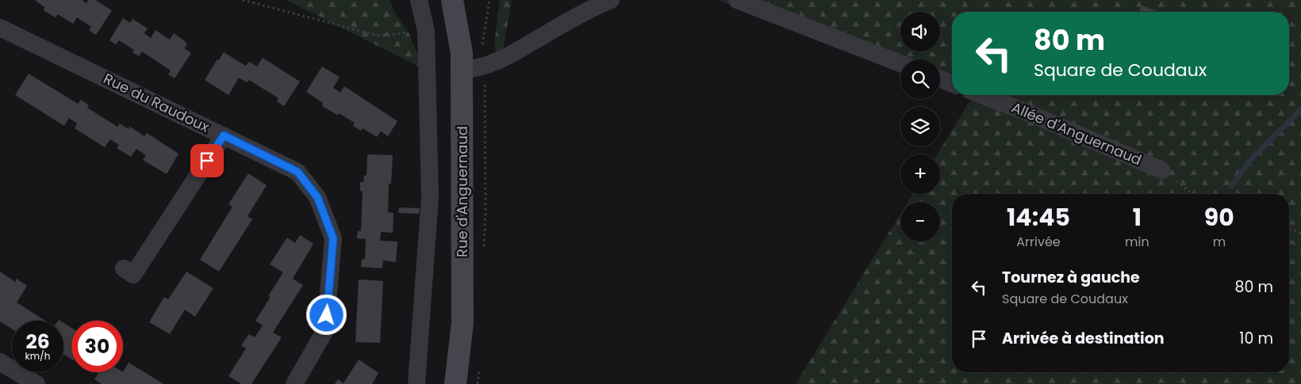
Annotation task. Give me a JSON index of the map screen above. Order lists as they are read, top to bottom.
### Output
{
  "streets": {
    "main road": ["Rue d'Anguernaud"],
    "street": ["Rue du Raudoux", "Allée d'Anguernaud"]
  },
  "page": {
    "map_buttons": ["+", "−"],
    "turn": ["80 m", "Square de Coudaux"],
    "eta": [
      "14:45",
      "Arrivée",
      "1",
      "min",
      "90",
      "m"
    ],
    "list": [
      {
        "name": "Tournez à gauche",
        "note": "Square de Coudaux",
        "value": "80 m"
      },
      {
        "name": "Arrivée à destination",
        "value": "10 m"
      }
    ],
    "speed": "26 km/h",
    "limit": "30"
  }
}
